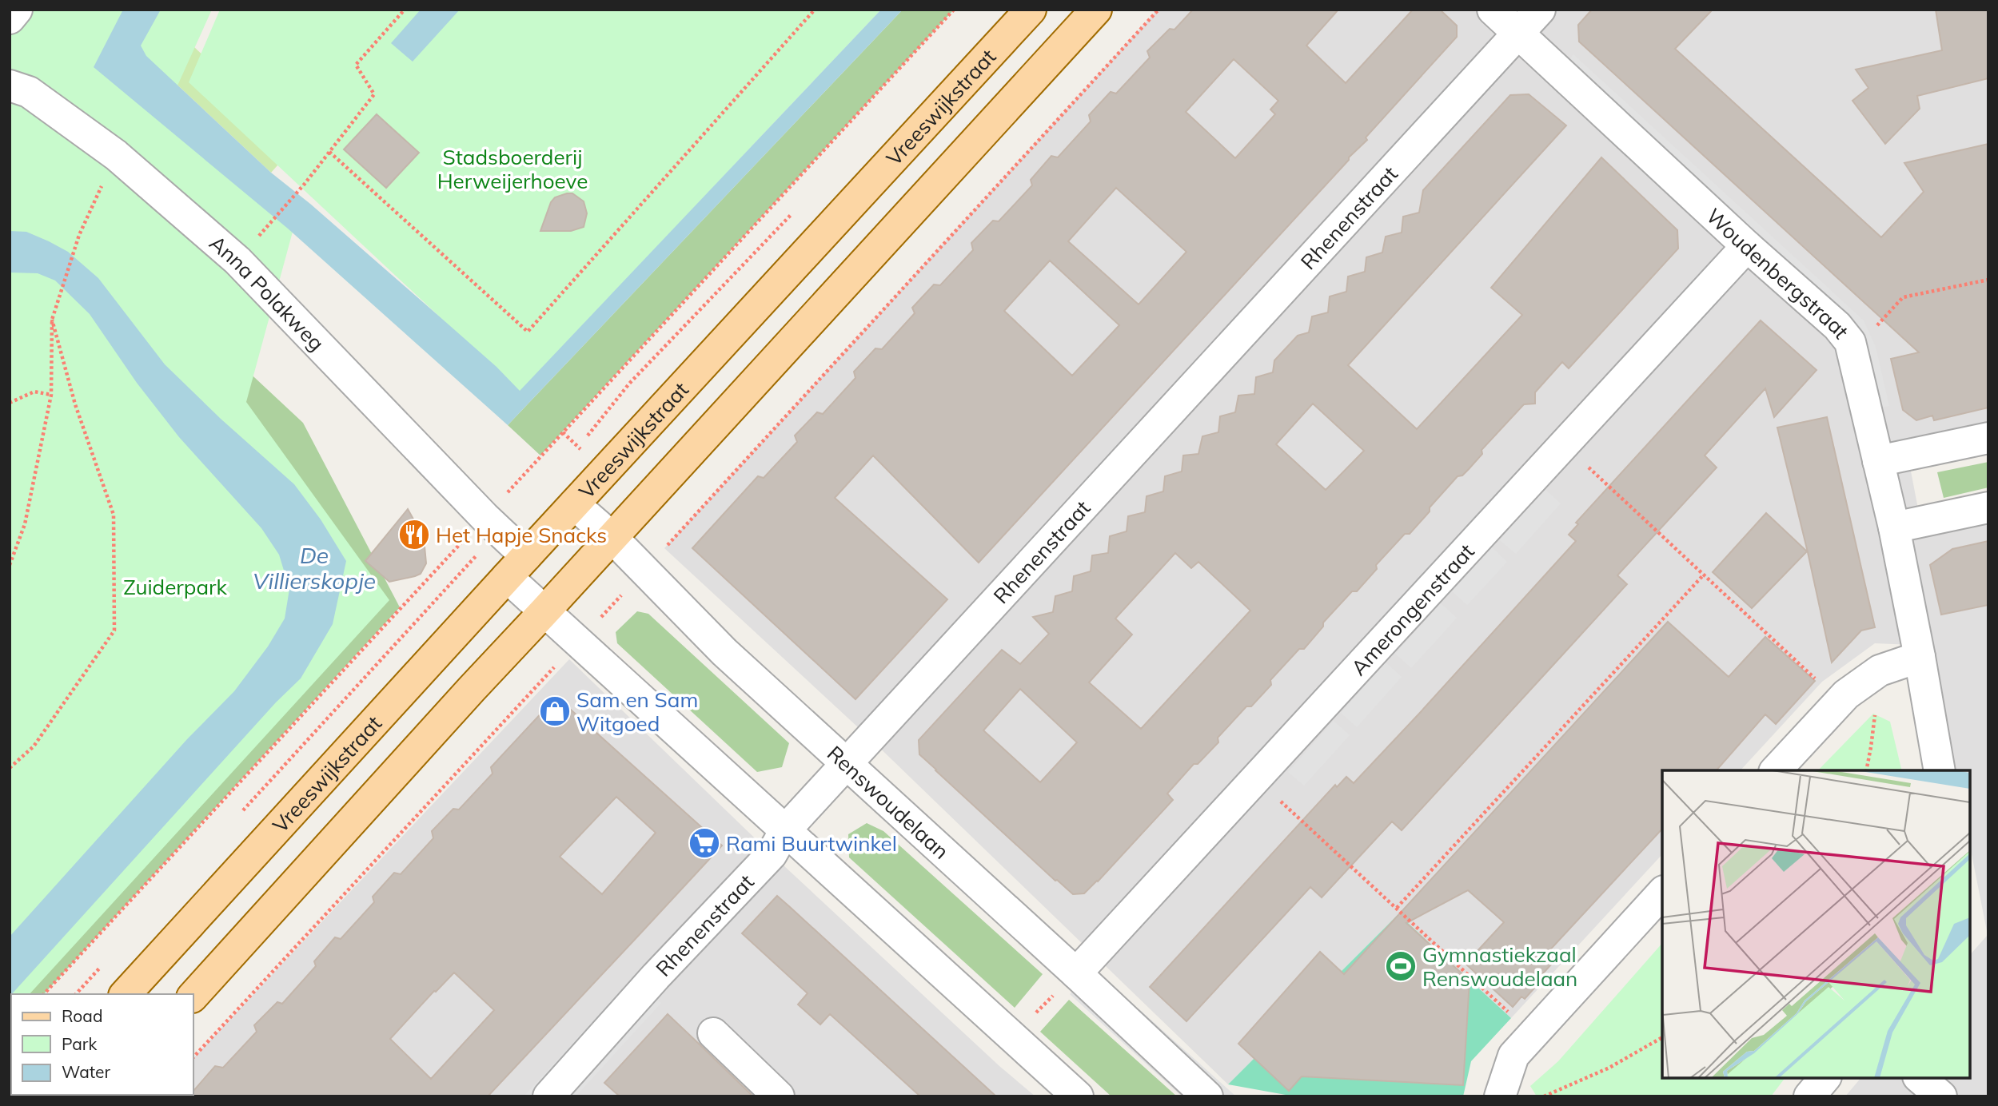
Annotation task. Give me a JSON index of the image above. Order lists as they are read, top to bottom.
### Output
{
  "streets": {
    "main road": ["Vreeswijkstraat"],
    "street": [
      "Rhenenstraat",
      "Woudenbergstraat",
      "Anna Polakweg",
      "Amerongenstraat",
      "Renswoudelaan"
    ]
  },
  "crossings": [
    ["Vreeswijkstraat", "Anna Polakweg"],
    ["Vreeswijkstraat", "Renswoudelaan"],
    ["Rhenenstraat", "Woudenbergstraat"],
    ["Rhenenstraat", "Renswoudelaan"],
    ["Woudenbergstraat", "Amerongenstraat"],
    ["Amerongenstraat", "Renswoudelaan"]
  ],
  "water": ["De Villierskopje"],
  "parks": ["Stadsboerderij Herweijerhoeve", "Zuiderpark"],
  "places": {
    "restaurant": ["Het Hapje Snacks"],
    "shop": ["Sam en Sam Witgoed"],
    "supermarket": ["Rami Buurtwinkel"],
    "sports": ["Gymnastiekzaal Renswoudelaan"]
  },
  "legend": ["Road", "Park", "Water"]
}
